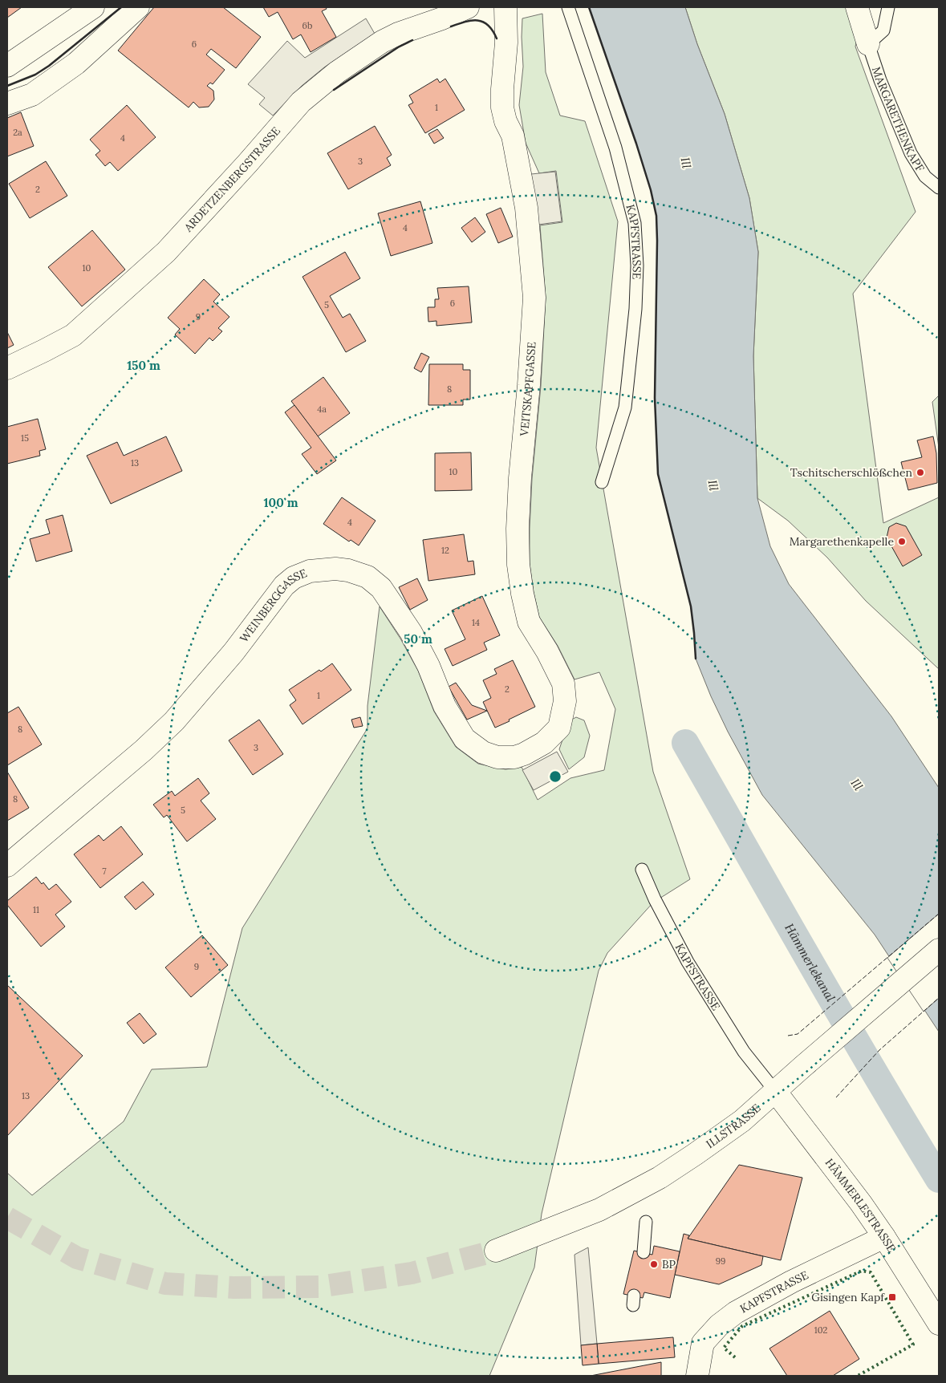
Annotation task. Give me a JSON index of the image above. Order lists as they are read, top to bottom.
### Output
{
  "streets": {
    "street": [
      "MARGARETHENKAPF",
      "ARDETZENBERGSTRASSE",
      "KAPFSTRASSE",
      "VEITSKAPFGASSE",
      "WEINBERGGASSE",
      "ILLSTRASSE",
      "HÄMMERLESTRASSE"
    ]
  },
  "crossings": [
    ["KAPFSTRASSE", "ILLSTRASSE"],
    ["KAPFSTRASSE", "HÄMMERLESTRASSE"],
    ["VEITSKAPFGASSE", "WEINBERGGASSE"],
    ["ILLSTRASSE", "HÄMMERLESTRASSE"]
  ],
  "water": ["Ill", "Hämmerlekanal"],
  "places": {
    "other": ["Tschitscherschlößchen", "Margarethenkapelle", "BP"],
    "transit": ["Gisingen Kapf"]
  },
  "house_numbers": [
    "6b",
    "6",
    "1",
    "2a",
    "4",
    "3",
    "2",
    "4",
    "10",
    "6",
    "5",
    "9",
    "8",
    "4a",
    "15",
    "13",
    "10",
    "4",
    "12",
    "14",
    "2",
    "1",
    "8",
    "3",
    "8",
    "5",
    "7",
    "11",
    "9",
    "13",
    "99",
    "102"
  ],
  "rings": ["150 m", "100 m", "50 m"]
}
